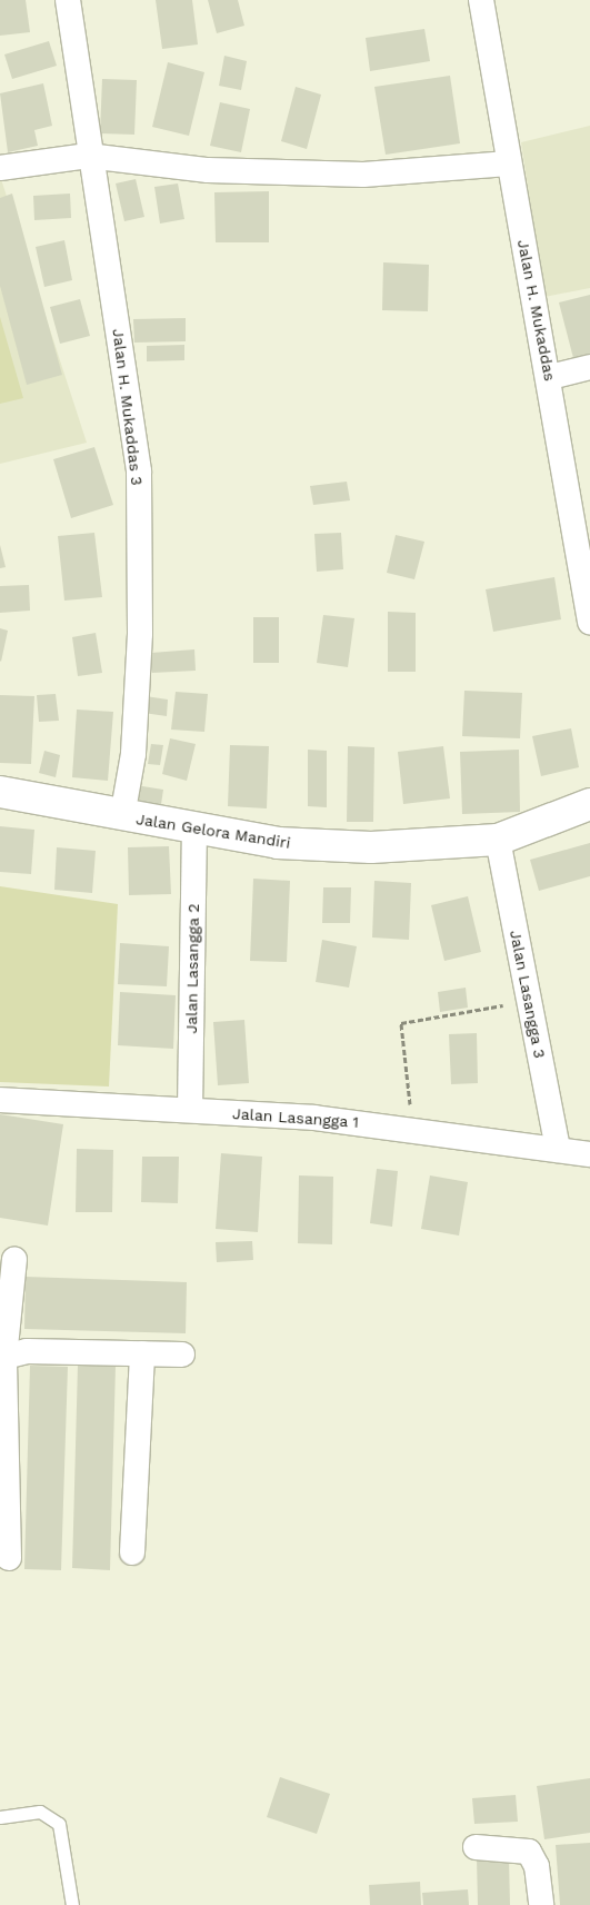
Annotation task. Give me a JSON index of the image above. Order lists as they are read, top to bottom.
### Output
{
  "streets": {
    "street": [
      "Jalan H. Mukaddas",
      "Jalan H. Mukaddas 3",
      "Jalan Gelora Mandiri",
      "Jalan Lasangga 2",
      "Jalan Lasangga 3",
      "Jalan Lasangga 1"
    ]
  },
  "crossings": [
    ["Jalan H. Mukaddas 3", "Jalan Gelora Mandiri"],
    ["Jalan Gelora Mandiri", "Jalan Lasangga 2"],
    ["Jalan Gelora Mandiri", "Jalan Lasangga 3"],
    ["Jalan Lasangga 2", "Jalan Lasangga 1"],
    ["Jalan Lasangga 3", "Jalan Lasangga 1"]
  ]
}
